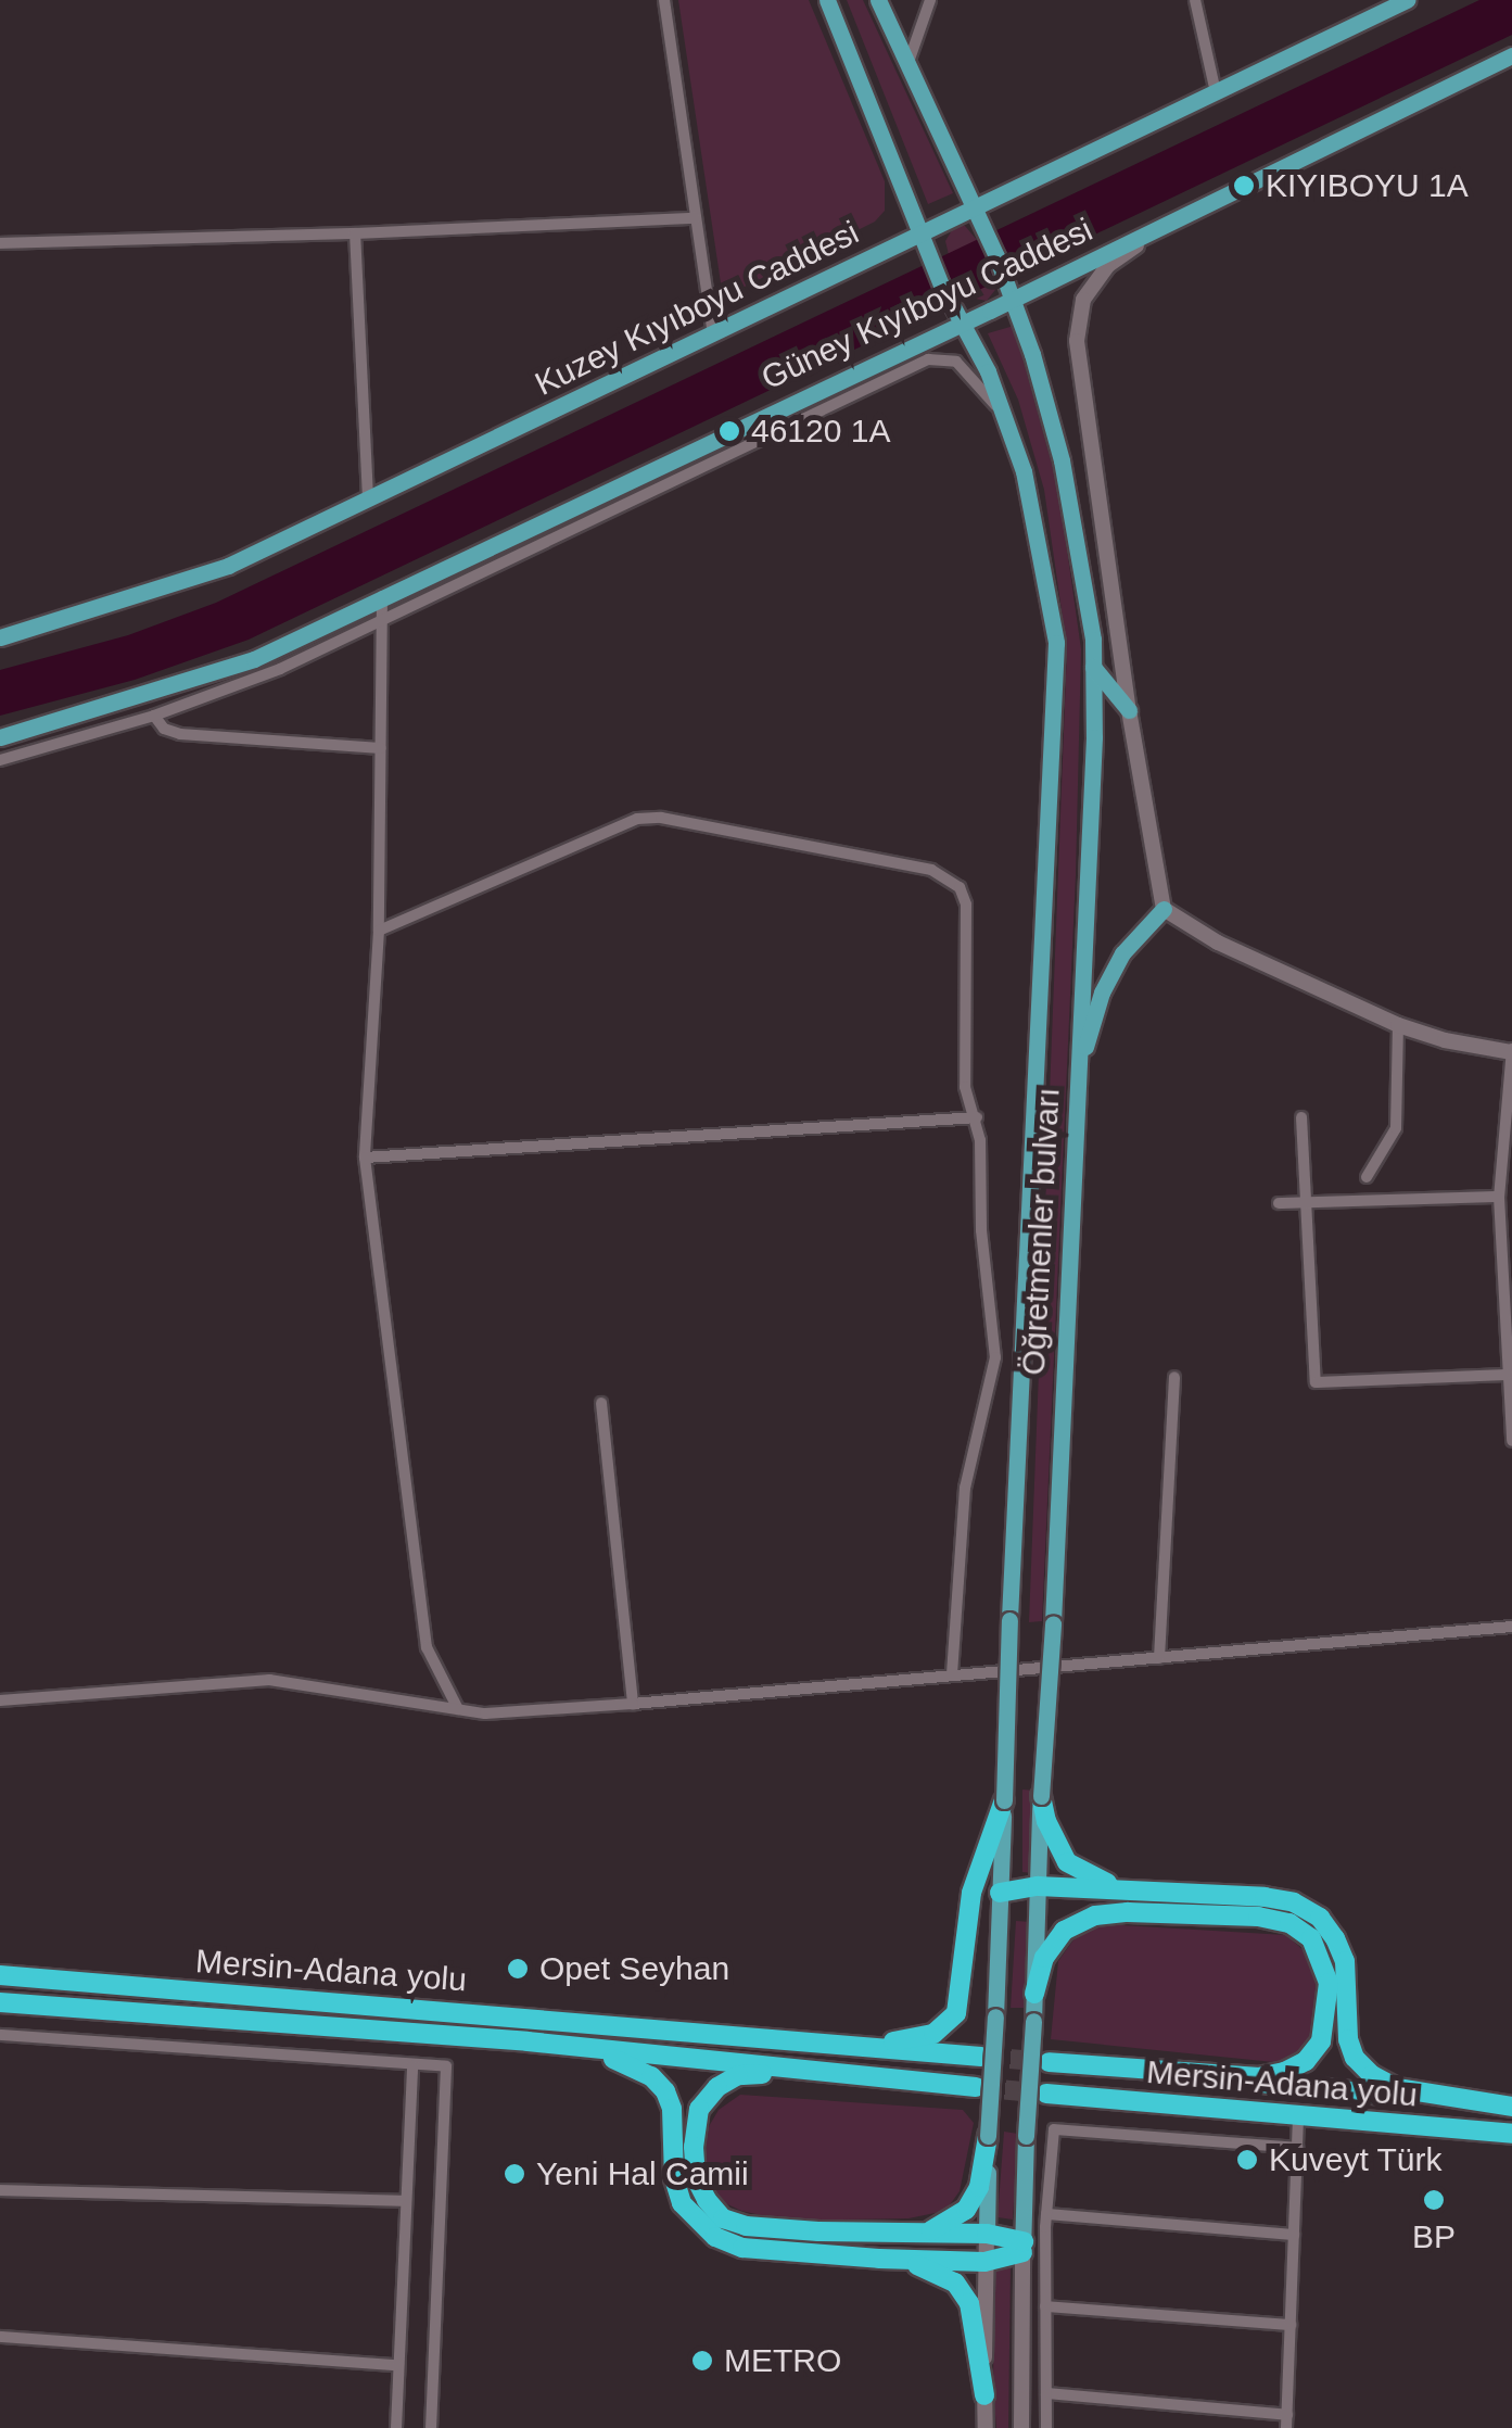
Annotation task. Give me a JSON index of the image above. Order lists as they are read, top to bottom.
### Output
{
  "streets": {
    "highway": ["Mersin-Adana yolu"],
    "main road": ["Güney Kıyıboyu Caddesi", "Kuzey Kıyıboyu Caddesi", "Öğretmenler bulvarı"]
  },
  "crossings": [
    ["Güney Kıyıboyu Caddesi", "Öğretmenler bulvarı"],
    ["Kuzey Kıyıboyu Caddesi", "Öğretmenler bulvarı"],
    ["Öğretmenler bulvarı", "Mersin-Adana yolu"]
  ],
  "places": [
    "KIYIBOYU 1A",
    "46120 1A",
    "Opet Seyhan",
    "Kuveyt Türk",
    "Yeni Hal Camii",
    "BP",
    "METRO"
  ]
}
